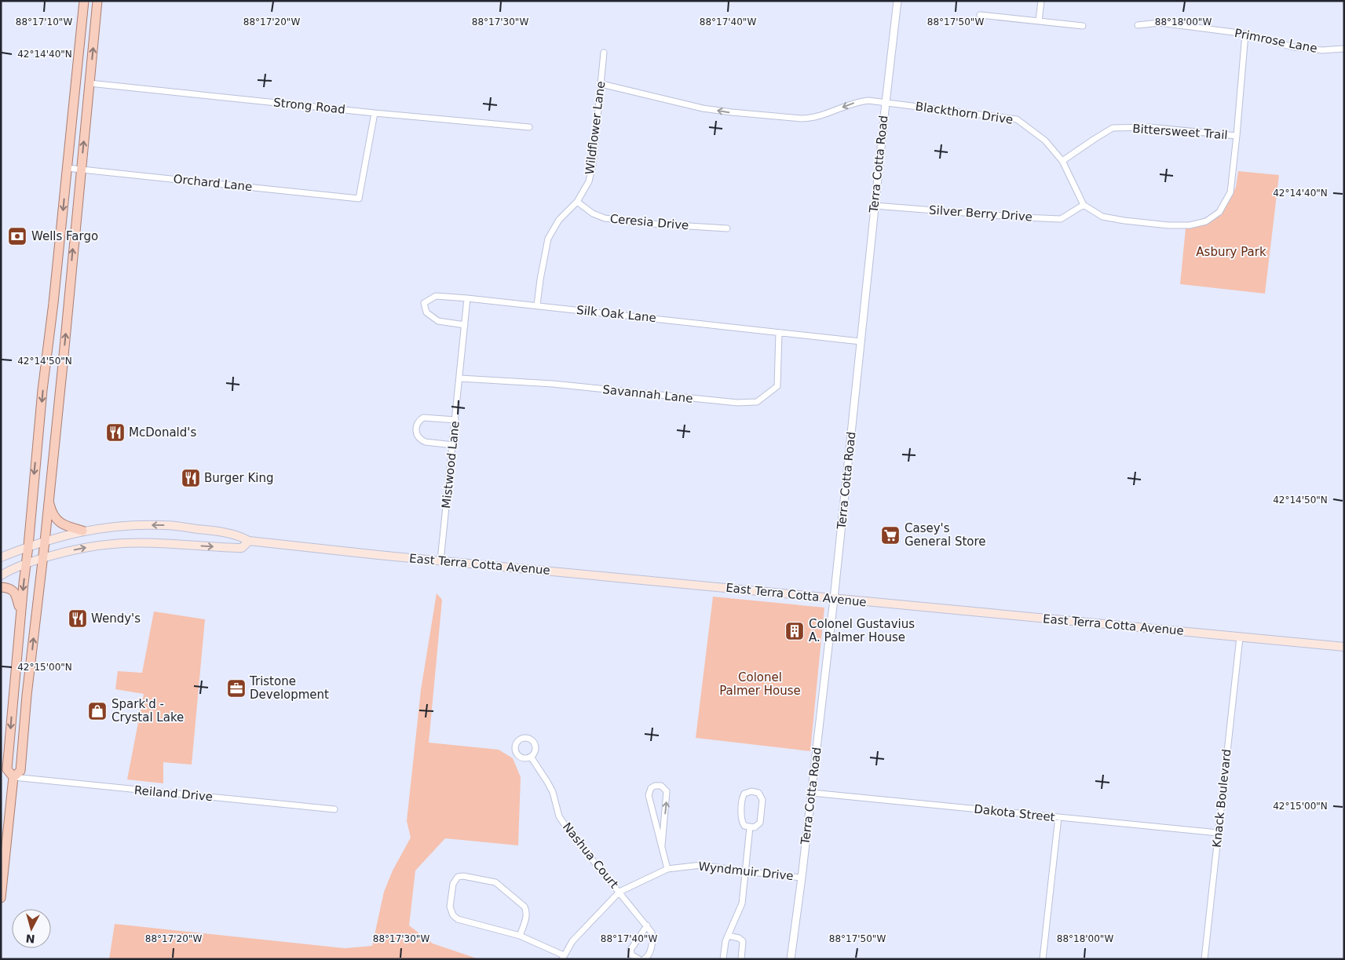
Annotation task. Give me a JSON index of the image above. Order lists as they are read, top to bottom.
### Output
{
  "streets": {
    "main road": ["East Terra Cotta Avenue"],
    "street": [
      "Primrose Lane",
      "Strong Road",
      "Blackthorn Drive",
      "Wildflower Lane",
      "Bittersweet Trail",
      "Terra Cotta Road",
      "Orchard Lane",
      "Silver Berry Drive",
      "Ceresia Drive",
      "Silk Oak Lane",
      "Savannah Lane",
      "Mistwood Lane",
      "Reiland Drive",
      "Knack Boulevard",
      "Dakota Street",
      "Nashua Court",
      "Wyndmuir Drive"
    ]
  },
  "crossings": [
    ["Strong Road", "Orchard Lane"],
    ["Blackthorn Drive", "Wildflower Lane"],
    ["Blackthorn Drive", "Bittersweet Trail"],
    ["Blackthorn Drive", "Terra Cotta Road"],
    ["Blackthorn Drive", "Silver Berry Drive"],
    ["Wildflower Lane", "Ceresia Drive"],
    ["Wildflower Lane", "Silk Oak Lane"],
    ["Terra Cotta Road", "Silver Berry Drive"],
    ["Terra Cotta Road", "Silk Oak Lane"],
    ["Terra Cotta Road", "East Terra Cotta Avenue"],
    ["Terra Cotta Road", "Dakota Street"],
    ["Terra Cotta Road", "Wyndmuir Drive"],
    ["Silk Oak Lane", "Savannah Lane"],
    ["Silk Oak Lane", "Mistwood Lane"],
    ["Savannah Lane", "Mistwood Lane"],
    ["Mistwood Lane", "East Terra Cotta Avenue"],
    ["East Terra Cotta Avenue", "Knack Boulevard"],
    ["Knack Boulevard", "Dakota Street"],
    ["Nashua Court", "Wyndmuir Drive"]
  ],
  "one_way": ["Blackthorn Drive"],
  "parks": ["Asbury Park", "Colonel Palmer House"],
  "places": {
    "bank": ["Wells Fargo"],
    "restaurant": ["McDonald's", "Burger King", "Wendy's"],
    "supermarket": ["Casey's General Store"],
    "building": ["Colonel Gustavius A. Palmer House"],
    "office": ["Tristone Development"],
    "shop": ["Spark'd - Crystal Lake"]
  },
  "north": "bottom",
  "coordinates": [
    "88°17'10\"W",
    "88°17'20\"W",
    "88°17'30\"W",
    "88°17'40\"W",
    "88°17'50\"W",
    "88°18'00\"W",
    "42°14'40\"N",
    "42°14'50\"N",
    "42°15'00\"N"
  ]
}
